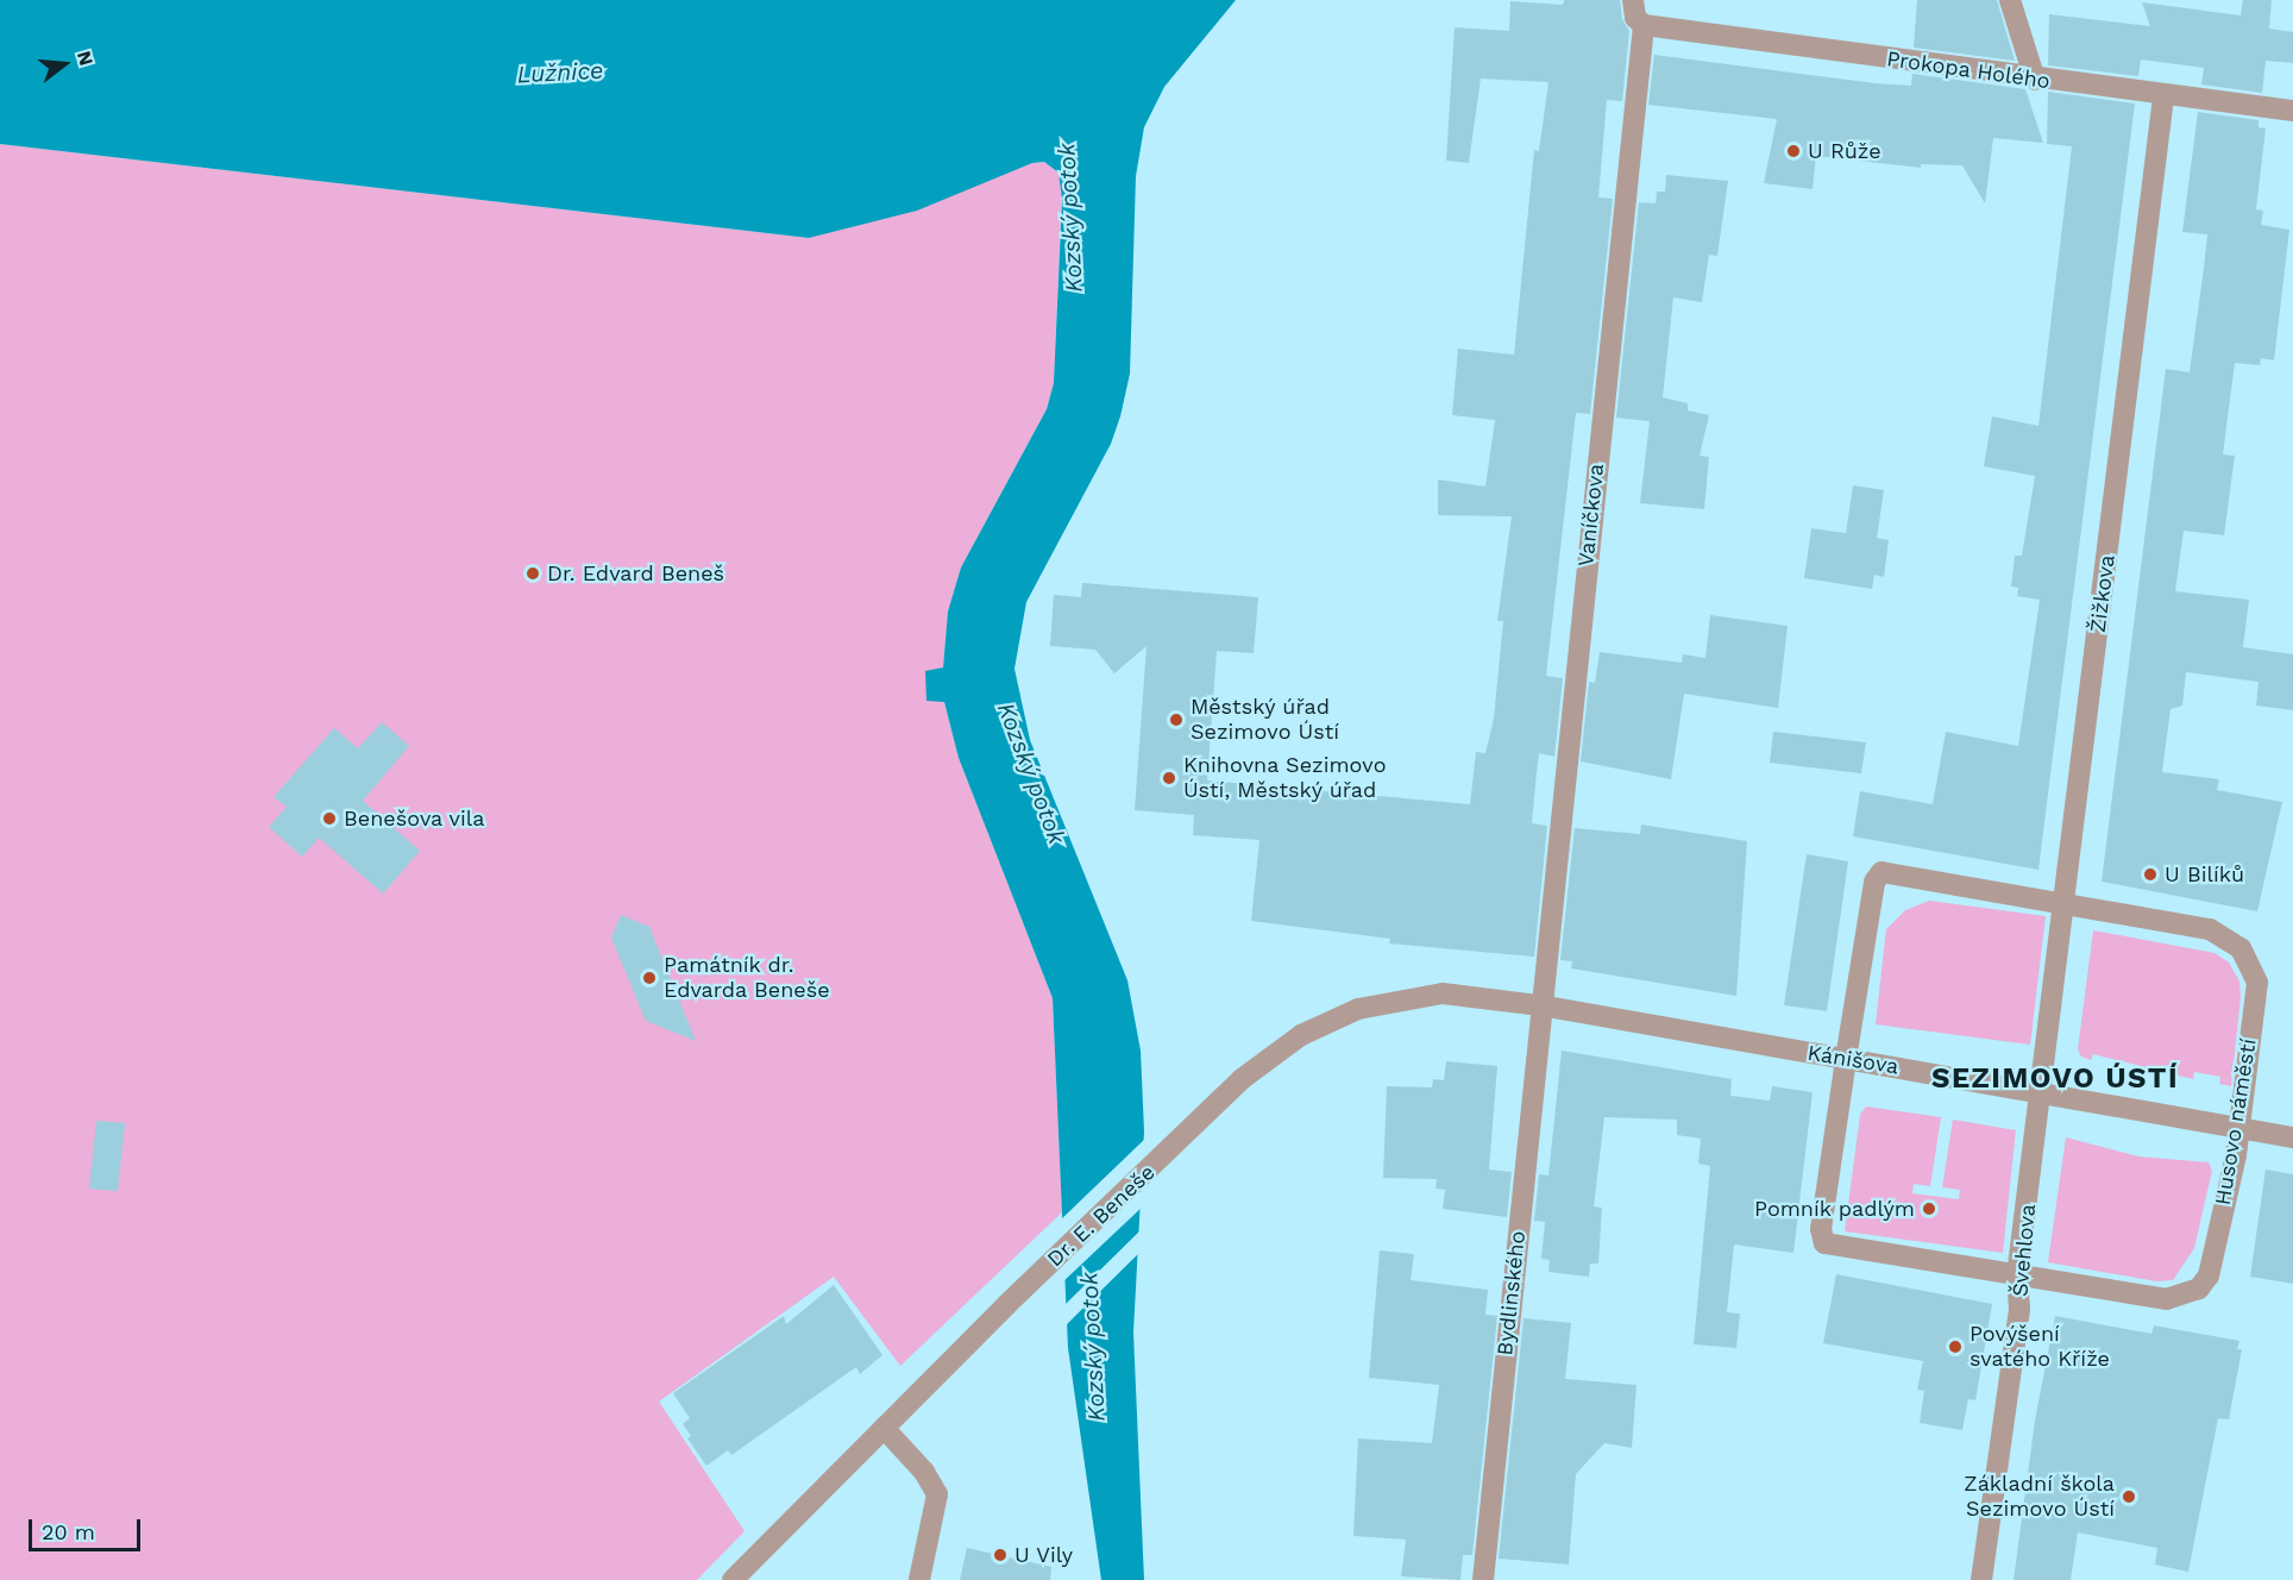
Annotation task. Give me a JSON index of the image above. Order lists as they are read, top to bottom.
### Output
{
  "streets": {
    "street": [
      "Prokopa Holého",
      "Vaníčkova",
      "Žižkova",
      "Kánišova",
      "Husovo náměstí",
      "Dr. E. Beneše",
      "Švehlova",
      "Bydlinského"
    ]
  },
  "crossings": [
    ["Prokopa Holého", "Vaníčkova"],
    ["Prokopa Holého", "Žižkova"],
    ["Vaníčkova", "Kánišova"],
    ["Vaníčkova", "Dr. E. Beneše"],
    ["Vaníčkova", "Bydlinského"],
    ["Žižkova", "Kánišova"],
    ["Žižkova", "Husovo náměstí"],
    ["Žižkova", "Švehlova"],
    ["Kánišova", "Husovo náměstí"],
    ["Kánišova", "Dr. E. Beneše"],
    ["Kánišova", "Švehlova"],
    ["Kánišova", "Bydlinského"],
    ["Husovo náměstí", "Švehlova"],
    ["Dr. E. Beneše", "Bydlinského"]
  ],
  "districts": ["SEZIMOVO ÚSTÍ"],
  "water": ["Lužnice", "Kozský potok"],
  "places": [
    "U Růže",
    "Dr. Edvard Beneš",
    "Městský úřad Sezimovo Ústí",
    "Knihovna Sezimovo Ústí, Městský úřad",
    "Benešova vila",
    "U Bilíků",
    "Památník dr. Edvarda Beneše",
    "Pomník padlým",
    "Povýšení svatého Kříže",
    "Základní škola Sezimovo Ústí",
    "U Vily"
  ],
  "scale_bar": "20 m",
  "north": "right"
}
